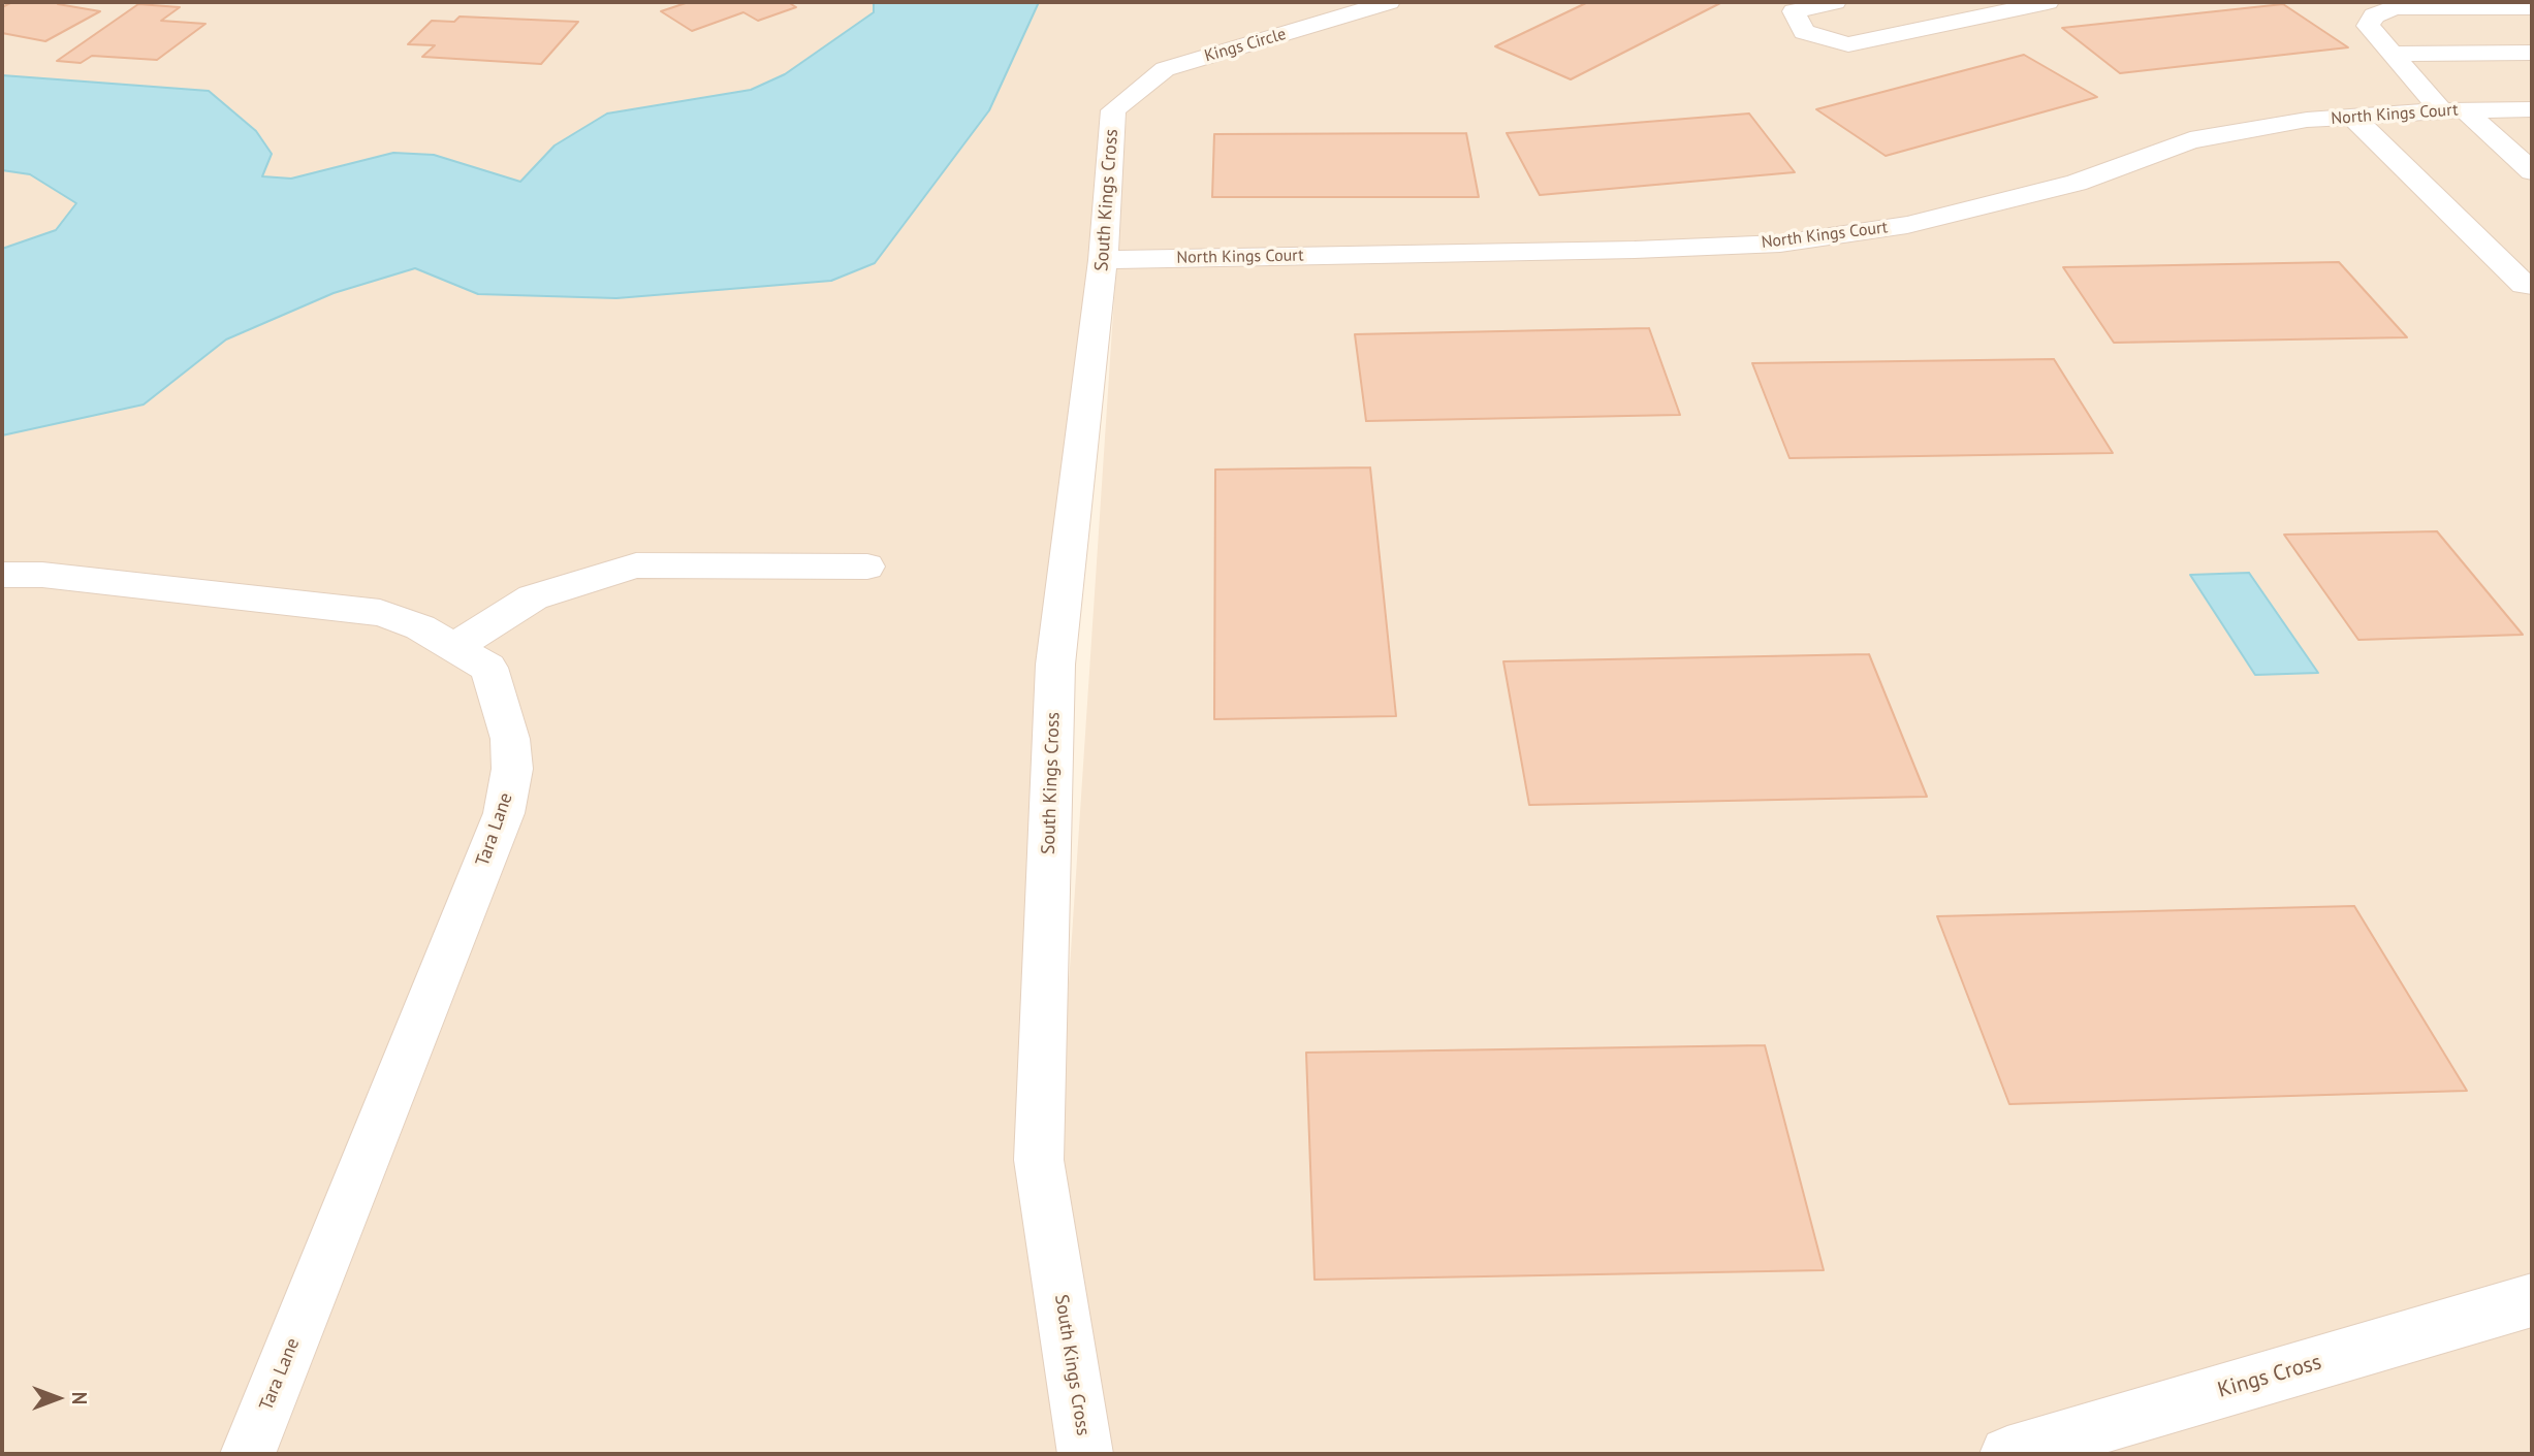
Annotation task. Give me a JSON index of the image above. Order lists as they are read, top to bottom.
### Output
{
  "streets": {
    "street": [
      "Kings Circle",
      "North Kings Court",
      "South Kings Cross",
      "Tara Lane",
      "Kings Cross"
    ]
  },
  "crossings": [
    ["Kings Circle", "South Kings Cross"],
    ["North Kings Court", "South Kings Cross"]
  ],
  "north": "right"
}
